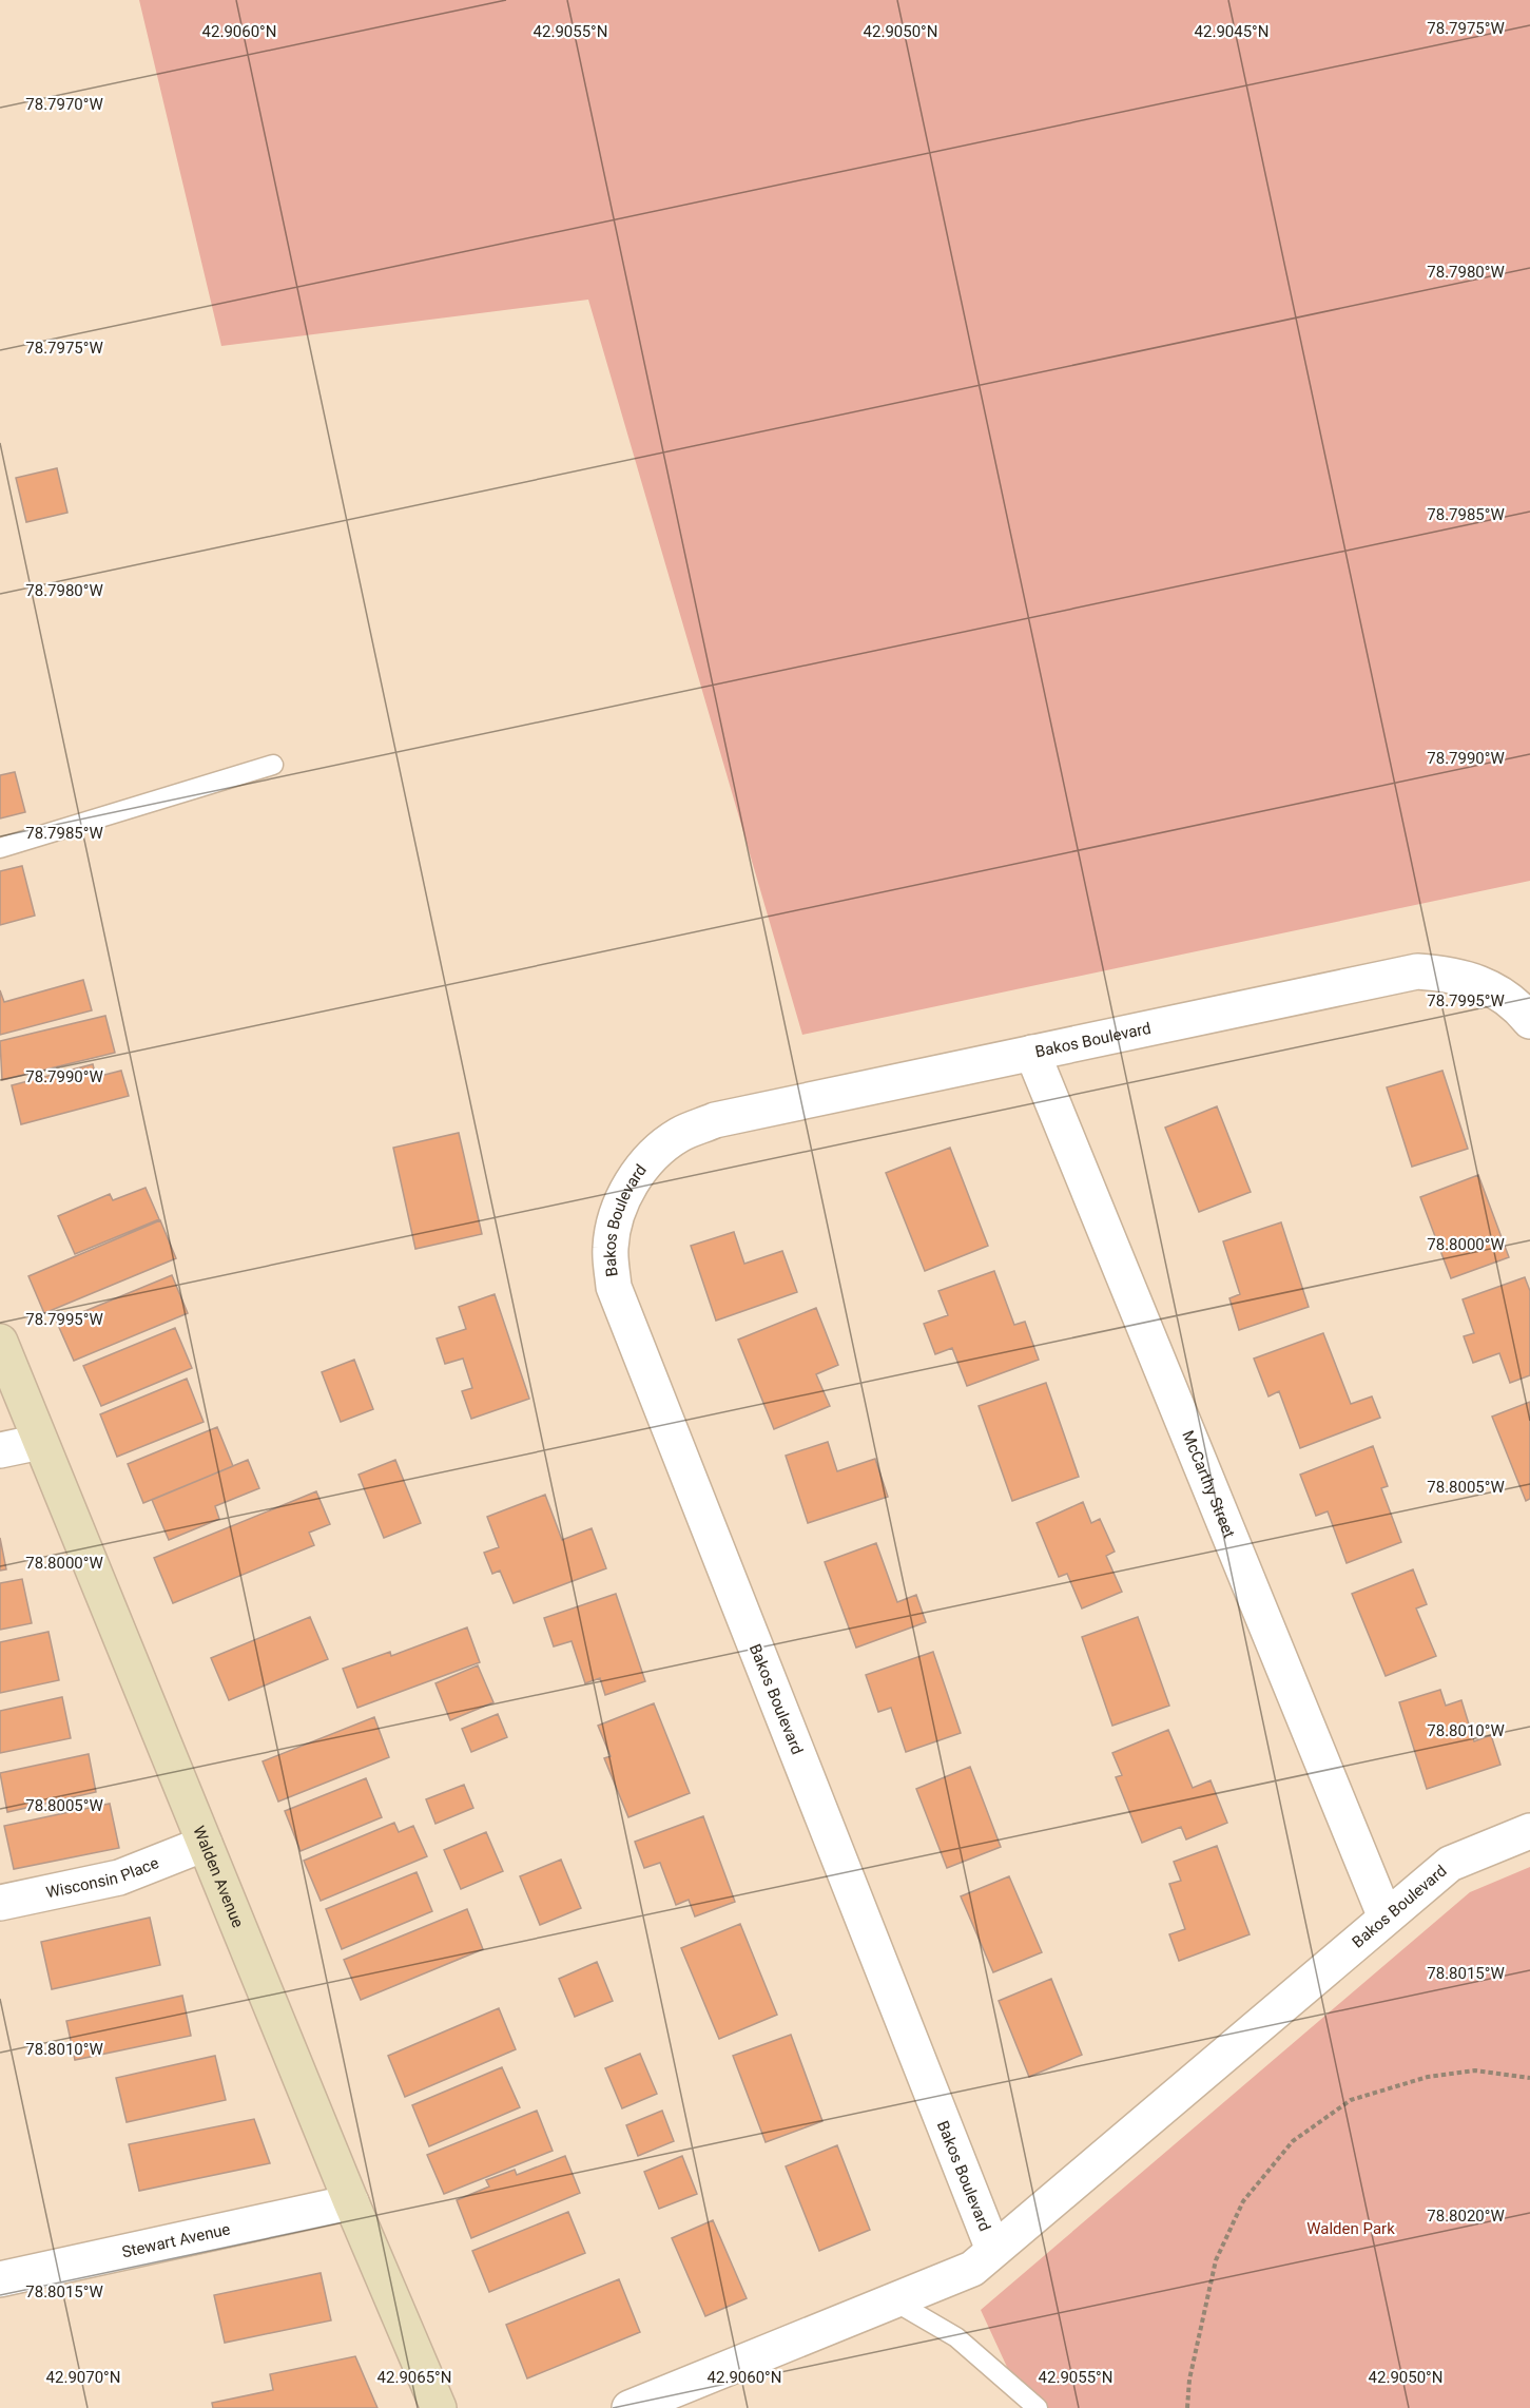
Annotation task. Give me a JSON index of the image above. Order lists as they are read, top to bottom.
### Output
{
  "streets": {
    "main road": ["Walden Avenue"],
    "street": [
      "Bakos Boulevard",
      "McCarthy Street",
      "Wisconsin Place",
      "Stewart Avenue"
    ]
  },
  "crossings": [
    ["Bakos Boulevard", "McCarthy Street"],
    ["Walden Avenue", "Wisconsin Place"],
    ["Walden Avenue", "Stewart Avenue"]
  ],
  "parks": ["Walden Park"],
  "coordinates": [
    "78.7975°W",
    "42.9060°N",
    "42.9055°N",
    "42.9050°N",
    "42.9045°N",
    "78.7970°W",
    "78.7980°W",
    "78.7985°W",
    "78.7990°W",
    "78.7995°W",
    "78.8000°W",
    "78.8005°W",
    "78.8010°W",
    "78.8015°W",
    "78.8020°W",
    "42.9070°N",
    "42.9065°N"
  ]
}
